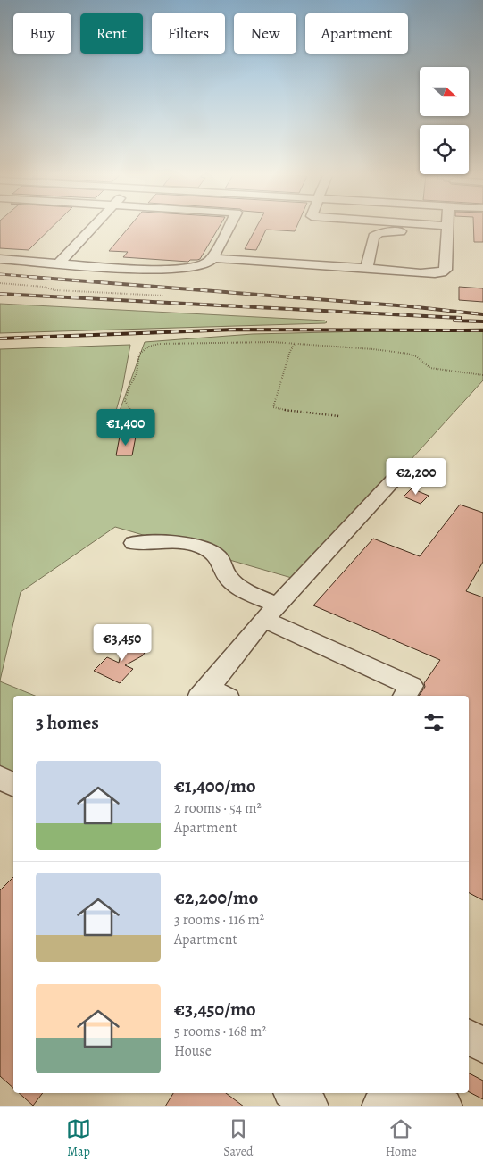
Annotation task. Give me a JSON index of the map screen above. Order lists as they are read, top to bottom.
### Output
{
  "north": "right",
  "page": {
    "chip": [
      "Buy",
      "Rent",
      "Filters",
      "New",
      "Apartment"
    ],
    "price": ["€1,400", "€2,200", "€3,450"],
    "heading": "3 homes",
    "list": [
      {
        "name": "€1,400/mo",
        "note": "2 rooms · 54 m² · Apartment"
      },
      {
        "name": "€2,200/mo",
        "note": "3 rooms · 116 m² · Apartment"
      },
      {
        "name": "€3,450/mo",
        "note": "5 rooms · 168 m² · House"
      }
    ],
    "tabs": ["Map", "Saved", "Home"]
  }
}
